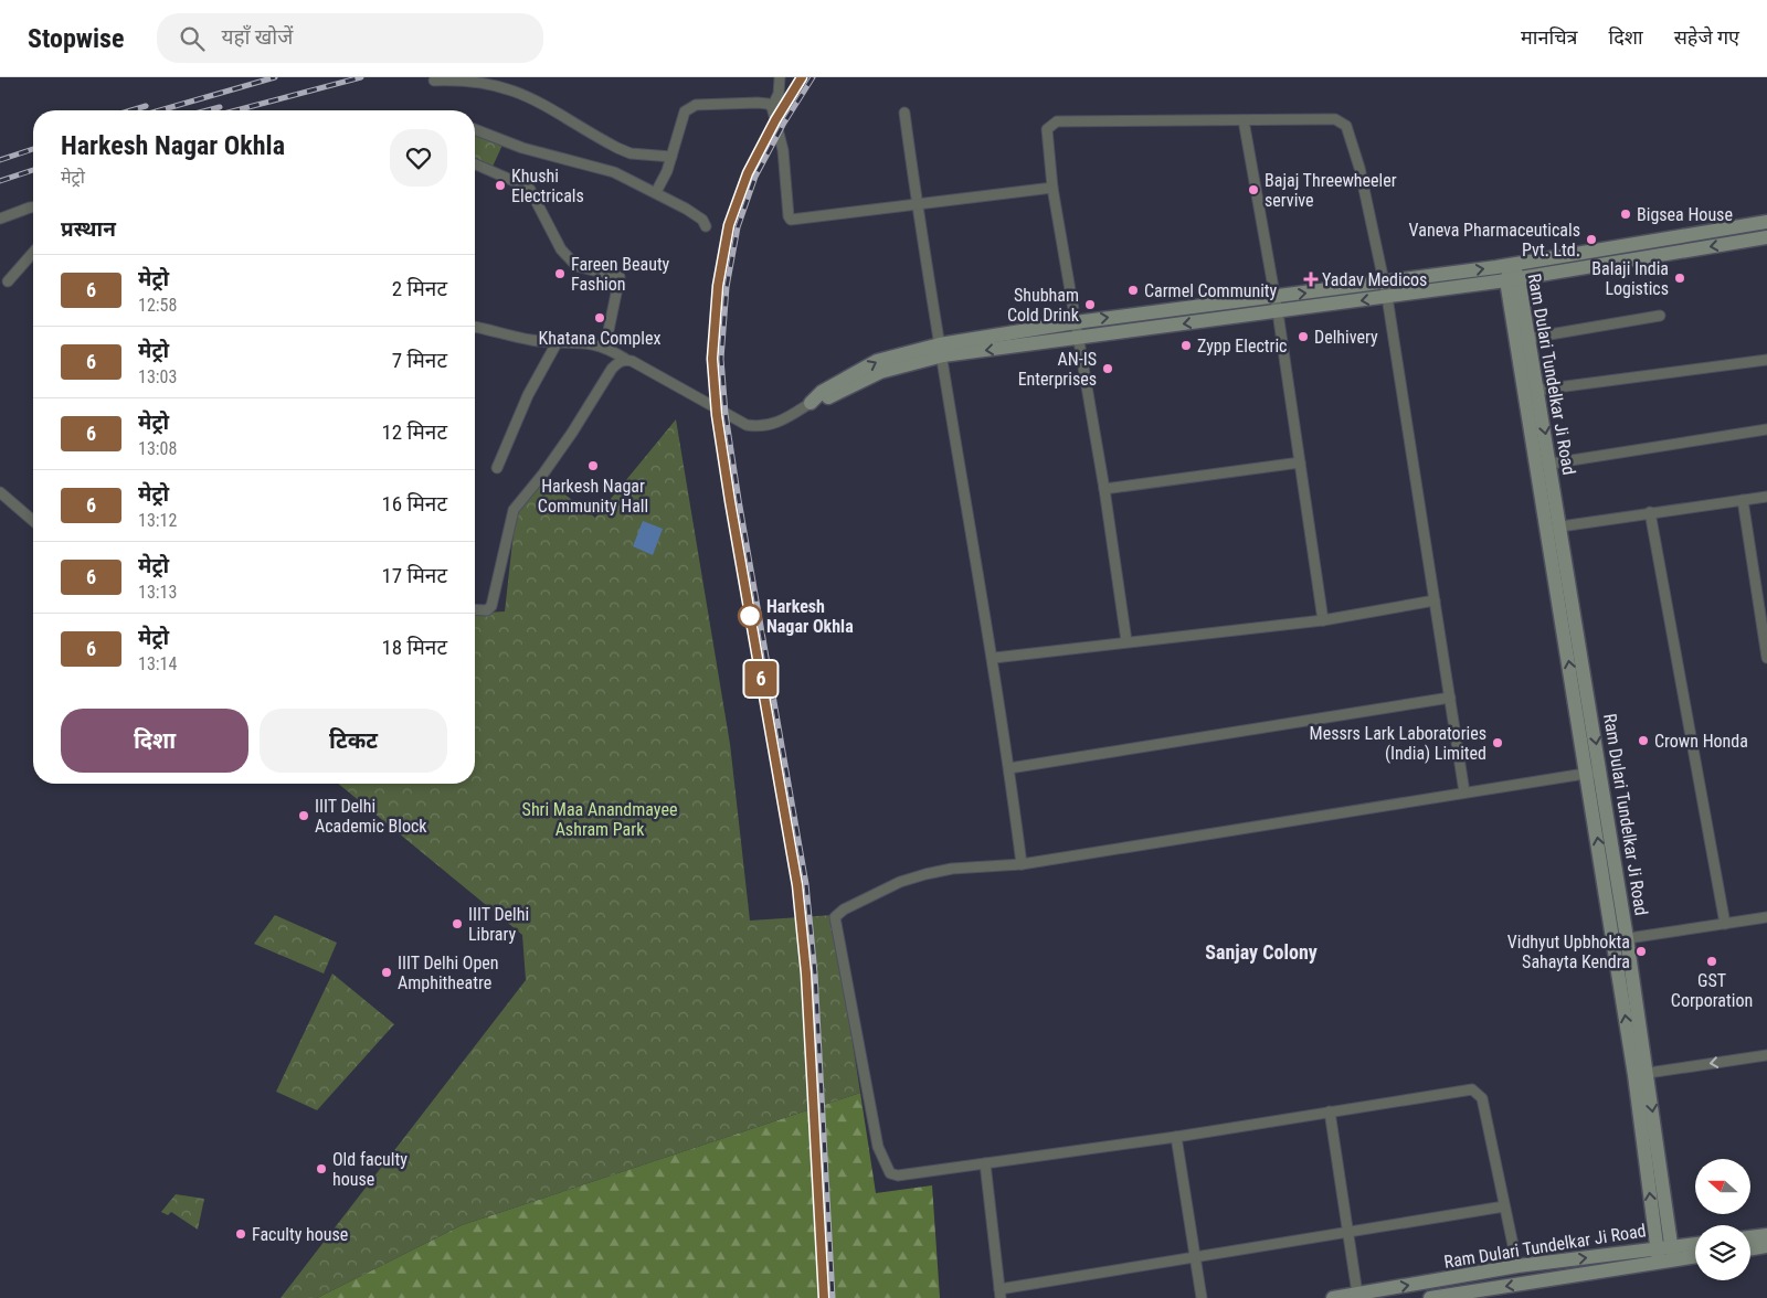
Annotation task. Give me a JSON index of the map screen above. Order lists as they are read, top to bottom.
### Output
{
  "streets": {
    "street": ["Ram Dulari Tundelkar Ji Road"]
  },
  "districts": ["Sanjay Colony"],
  "parks": ["Shri Maa Anandmayee Ashram Park"],
  "places": {
    "other": [
      "Khushi Electricals",
      "Bajaj Threewheeler servive",
      "Bigsea House",
      "Vaneva Pharmaceuticals Pvt. Ltd.",
      "Fareen Beauty Fashion",
      "Balaji India Logistics",
      "Carmel Community",
      "Shubham Cold Drink",
      "Khatana Complex",
      "Delhivery",
      "Zypp Electric",
      "AN-IS Enterprises",
      "Harkesh Nagar Community Hall",
      "Harkesh Nagar Okhla",
      "Crown Honda",
      "Messrs Lark Laboratories (India) Limited",
      "IIIT Delhi Academic Block",
      "IIIT Delhi Library",
      "Vidhyut Upbhokta Sahayta Kendra",
      "GST Corporation",
      "IIIT Delhi Open Amphitheatre",
      "Old faculty house",
      "Faculty house"
    ],
    "health": ["Yadav Medicos"]
  },
  "lines": ["metro line 6"],
  "north": "left",
  "page": {
    "header": "Stopwise",
    "search": "यहाँ खोजें",
    "nav": ["मानचित्र", "दिशा", "सहेजे गए"],
    "on_map": "6",
    "heading": [
      ["Harkesh Nagar Okhla", "मेट्रो"],
      "प्रस्थान"
    ],
    "list": [
      {
        "mark": "6",
        "name": "मेट्रो",
        "note": "12:58",
        "value": "2 मिनट"
      },
      {
        "mark": "6",
        "name": "मेट्रो",
        "note": "13:03",
        "value": "7 मिनट"
      },
      {
        "mark": "6",
        "name": "मेट्रो",
        "note": "13:08",
        "value": "12 मिनट"
      },
      {
        "mark": "6",
        "name": "मेट्रो",
        "note": "13:12",
        "value": "16 मिनट"
      },
      {
        "mark": "6",
        "name": "मेट्रो",
        "note": "13:13",
        "value": "17 मिनट"
      },
      {
        "mark": "6",
        "name": "मेट्रो",
        "note": "13:14",
        "value": "18 मिनट"
      }
    ],
    "buttons": ["दिशा", "टिकट"]
  }
}
